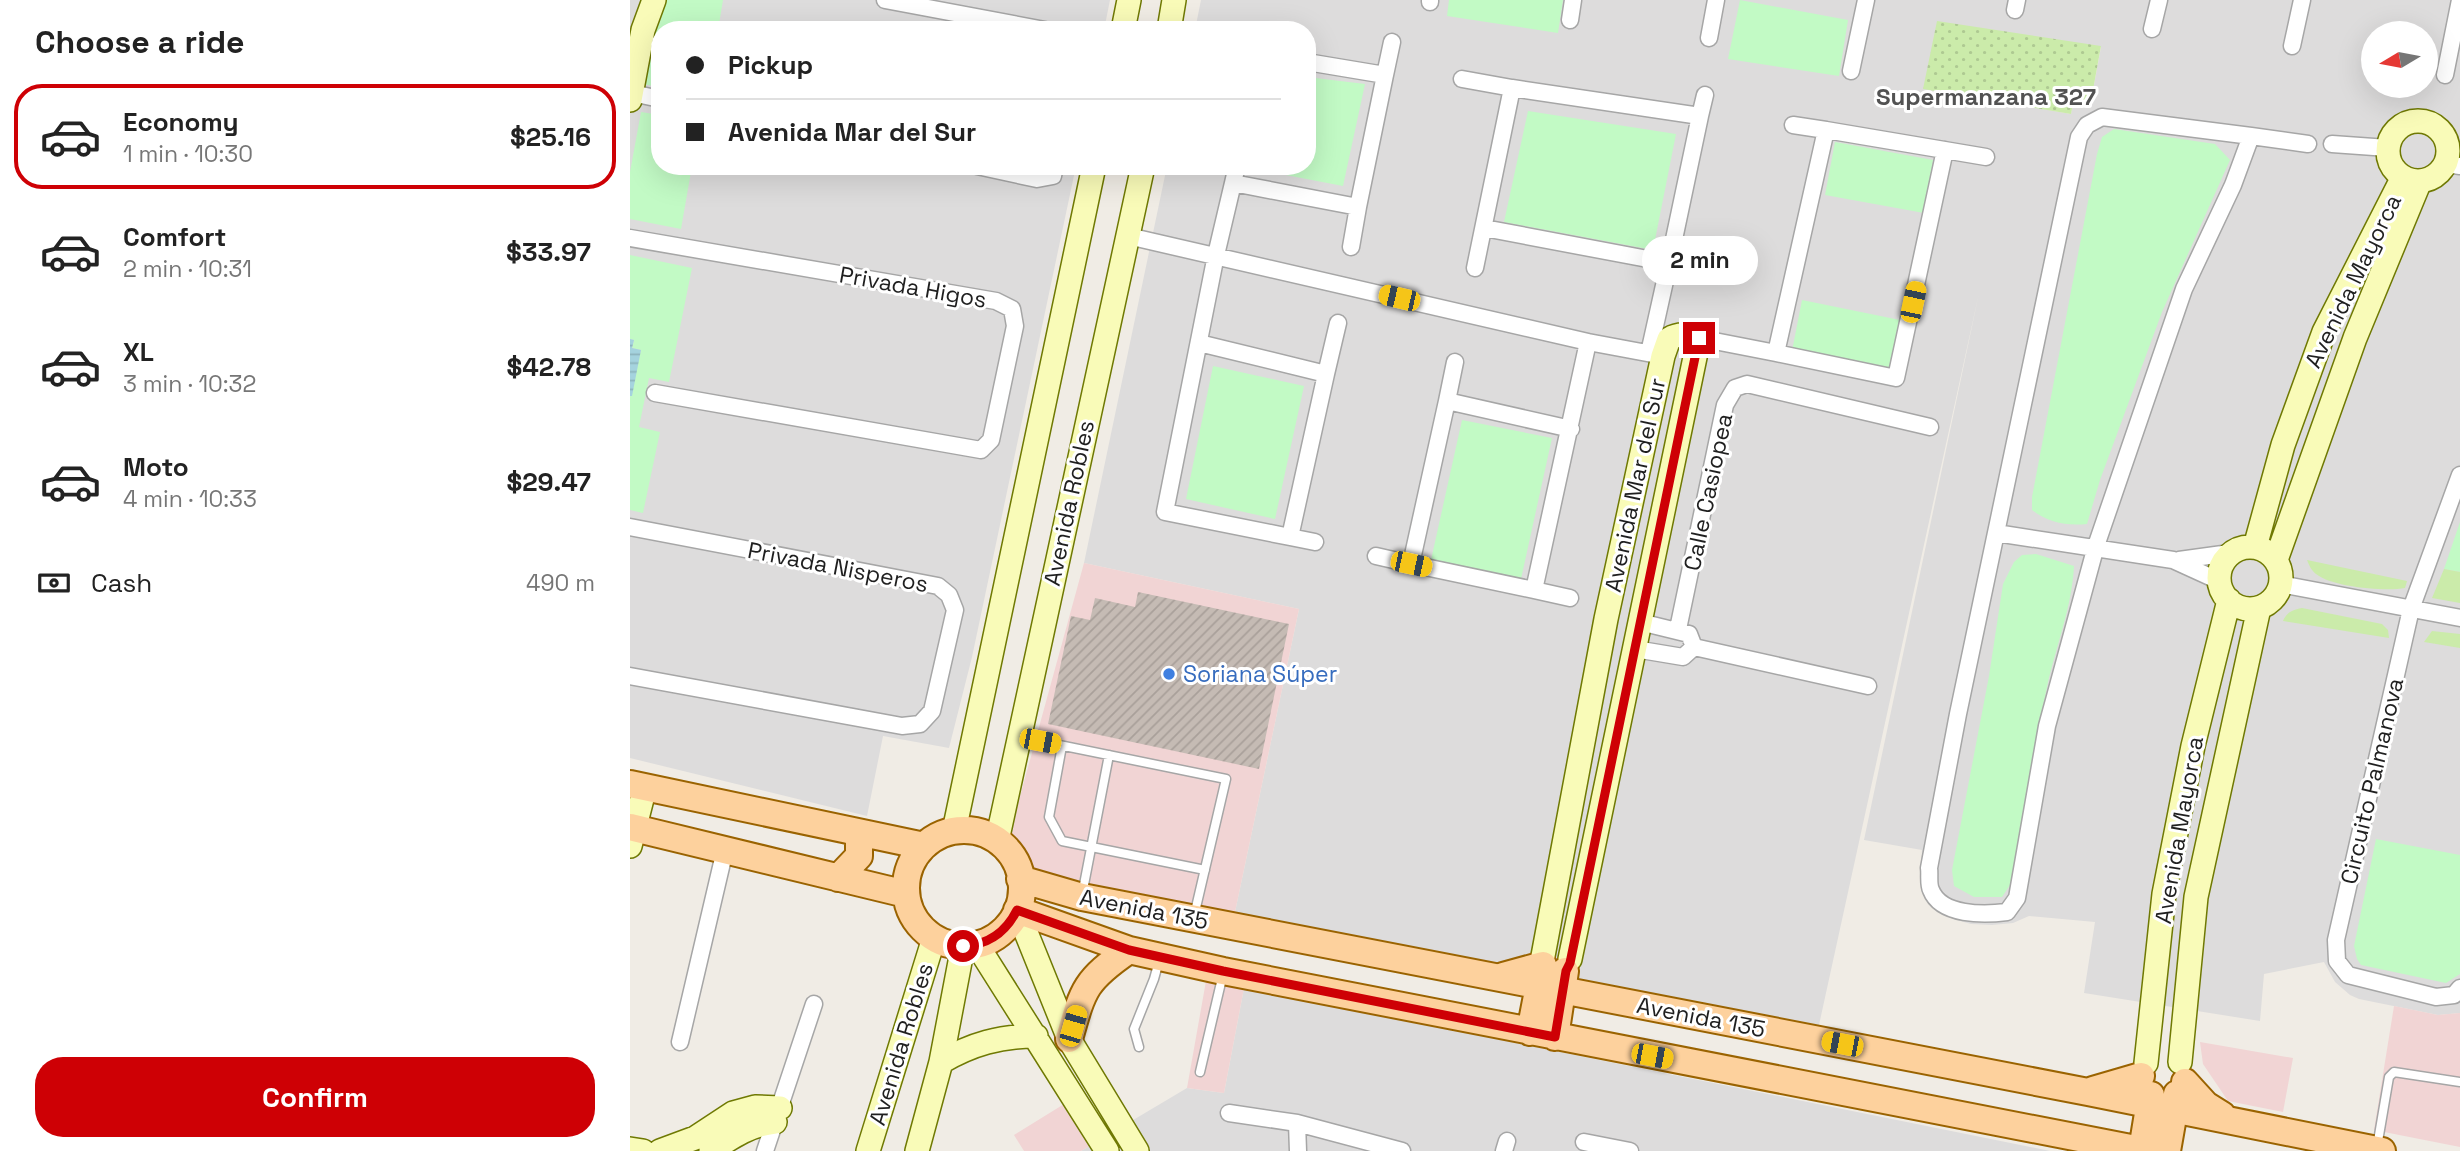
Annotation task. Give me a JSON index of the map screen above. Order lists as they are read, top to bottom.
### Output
{
  "streets": {
    "main road": ["Avenida 135"],
    "street": [
      "Avenida Mayorca",
      "Privada Higos",
      "Avenida Mar del Sur",
      "Calle Casiopea",
      "Avenida Robles",
      "Privada Nisperos",
      "Circuito Palmanova"
    ]
  },
  "crossings": [
    ["Avenida Mayorca", "Avenida 135"],
    ["Avenida Mar del Sur", "Avenida 135"],
    ["Avenida Robles", "Avenida 135"]
  ],
  "districts": ["Supermanzana 327"],
  "places": ["Soriana Súper"],
  "north": "left",
  "page": {
    "heading": "Choose a ride",
    "banner": ["Pickup", "Avenida Mar del Sur"],
    "list": [
      {
        "name": "Economy",
        "note": "1 min · 10:30",
        "value": "$25.16"
      },
      {
        "name": "Comfort",
        "note": "2 min · 10:31",
        "value": "$33.97"
      },
      {
        "name": "XL",
        "note": "3 min · 10:32",
        "value": "$42.78"
      },
      {
        "name": "Moto",
        "note": "4 min · 10:33",
        "value": "$29.47"
      }
    ],
    "bubble": "2 min",
    "pay": ["Cash", "490 m"],
    "buttons": "Confirm"
  }
}
